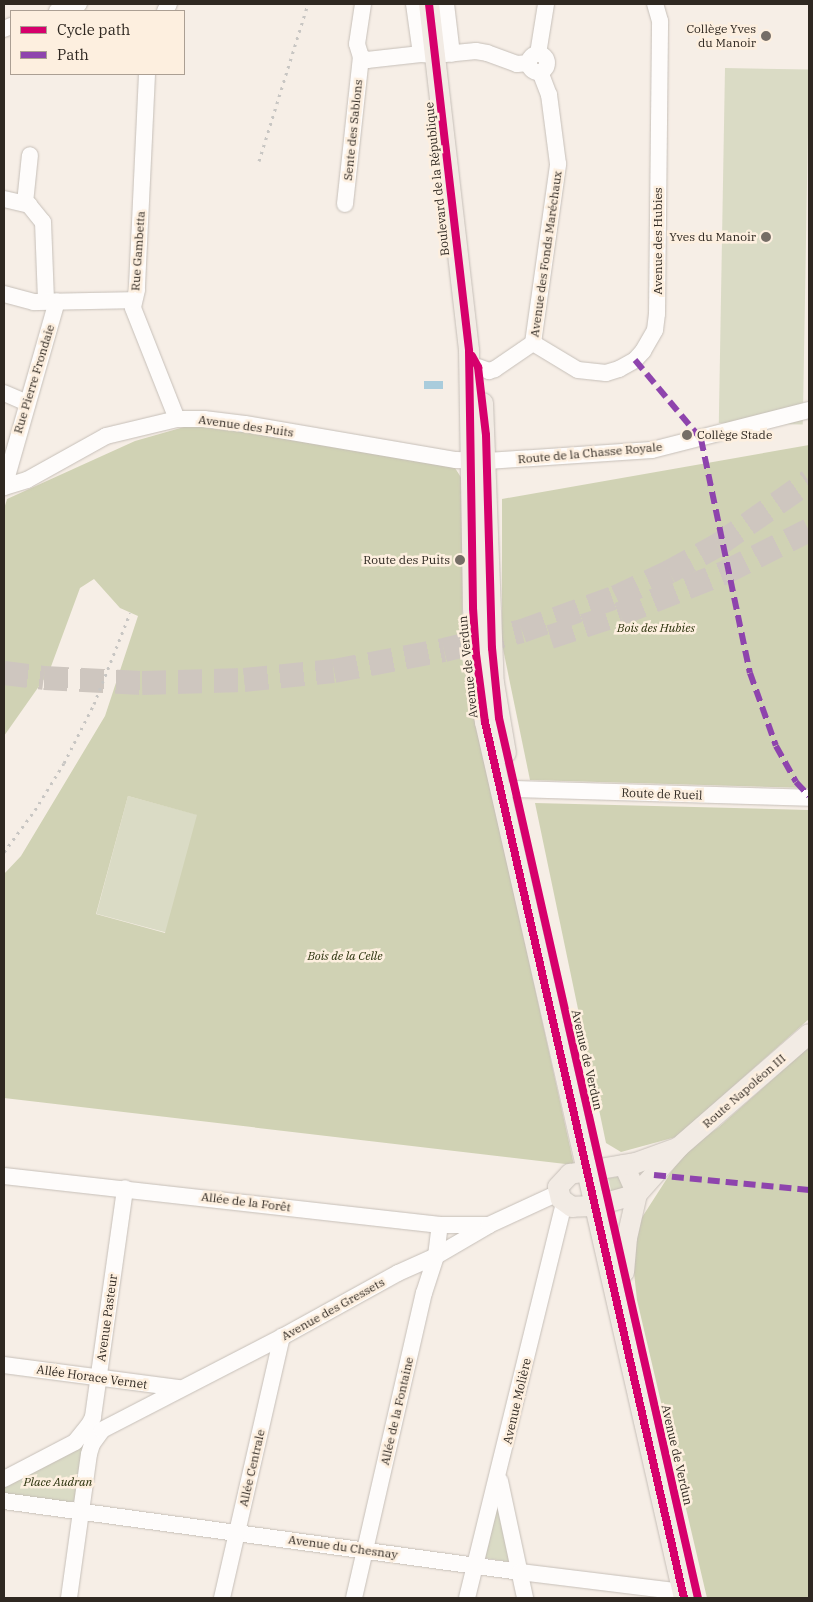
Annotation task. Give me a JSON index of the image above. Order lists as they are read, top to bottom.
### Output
{
  "streets": {
    "main road": ["Boulevard de la République", "Avenue de Verdun", "Route Napoléon III"],
    "street": [
      "Sente des Sablons",
      "Avenue des Hubies",
      "Rue Gambetta",
      "Avenue des Fonds Maréchaux",
      "Rue Pierre Frondaie",
      "Avenue des Puits",
      "Route de la Chasse Royale",
      "Route de Rueil",
      "Allée de la Forêt",
      "Avenue des Gressets",
      "Avenue Pasteur",
      "Allée Horace Vernet",
      "Avenue Molière",
      "Allée de la Fontaine",
      "Allée Centrale",
      "Avenue du Chesnay"
    ]
  },
  "crossings": [
    ["Boulevard de la République", "Avenue des Fonds Maréchaux"],
    ["Boulevard de la République", "Avenue des Puits"],
    ["Boulevard de la République", "Route de la Chasse Royale"],
    ["Boulevard de la République", "Avenue de Verdun"],
    ["Avenue des Hubies", "Avenue des Fonds Maréchaux"],
    ["Rue Gambetta", "Avenue des Puits"],
    ["Rue Pierre Frondaie", "Avenue des Puits"],
    ["Avenue des Puits", "Route de la Chasse Royale"],
    ["Avenue des Puits", "Avenue de Verdun"],
    ["Route de la Chasse Royale", "Avenue de Verdun"],
    ["Avenue de Verdun", "Route de Rueil"],
    ["Avenue de Verdun", "Route Napoléon III"],
    ["Avenue de Verdun", "Avenue du Chesnay"],
    ["Route Napoléon III", "Avenue des Gressets"],
    ["Route Napoléon III", "Avenue Molière"],
    ["Allée de la Forêt", "Avenue des Gressets"],
    ["Allée de la Forêt", "Avenue Pasteur"],
    ["Allée de la Forêt", "Allée de la Fontaine"],
    ["Avenue des Gressets", "Allée Horace Vernet"],
    ["Avenue des Gressets", "Avenue Molière"],
    ["Avenue des Gressets", "Allée de la Fontaine"],
    ["Avenue des Gressets", "Allée Centrale"],
    ["Avenue des Gressets", "Avenue du Chesnay"],
    ["Avenue Pasteur", "Allée Horace Vernet"],
    ["Avenue Molière", "Avenue du Chesnay"],
    ["Allée de la Fontaine", "Avenue du Chesnay"],
    ["Allée Centrale", "Avenue du Chesnay"]
  ],
  "parks": ["Bois des Hubies", "Bois de la Celle", "Place Audran"],
  "places": [
    "Collège Yves du Manoir",
    "Yves du Manoir",
    "Collège Stade",
    "Route des Puits"
  ],
  "legend": ["Cycle path", "Path"]
}
